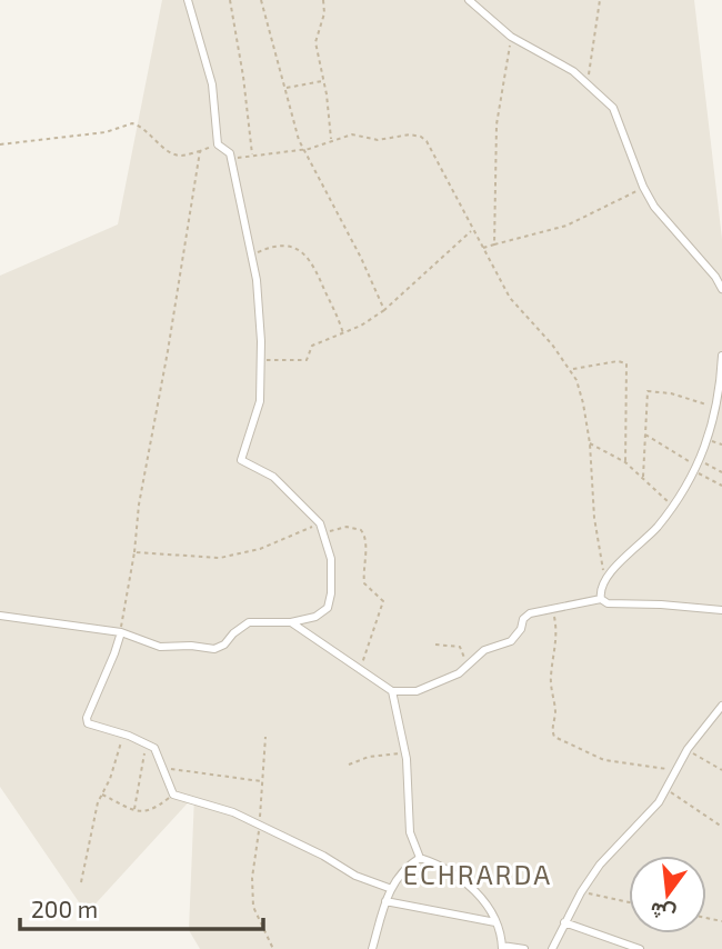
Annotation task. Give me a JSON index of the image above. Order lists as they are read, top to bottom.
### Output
{
  "districts": ["ECHRARDA"],
  "scale_bar": "200 m",
  "north": "bottom"
}
